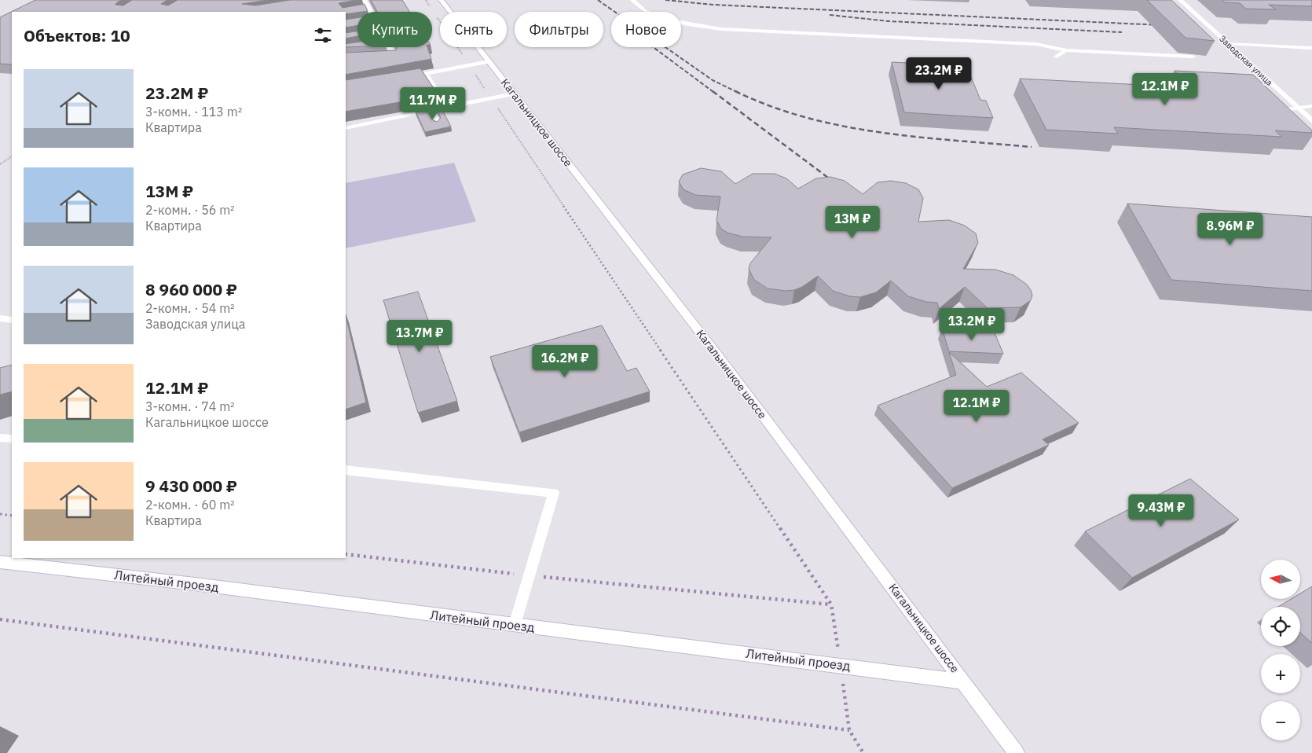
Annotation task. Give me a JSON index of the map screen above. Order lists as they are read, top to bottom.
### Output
{
  "streets": {
    "main road": ["Заводская улица", "Кагальницкое шоссе", "Литейный проезд"]
  },
  "crossings": [
    ["Кагальницкое шоссе", "Литейный проезд"]
  ],
  "north": "left",
  "page": {
    "chip": [
      "Купить",
      "Снять",
      "Фильтры",
      "Новое"
    ],
    "heading": "Объектов: 10",
    "price": [
      "23.2M ₽",
      "12.1M ₽",
      "11.7M ₽",
      "13M ₽",
      "8.96M ₽",
      "13.2M ₽",
      "13.7M ₽",
      "16.2M ₽",
      "12.1M ₽",
      "9.43M ₽"
    ],
    "list": [
      {
        "name": "23.2M ₽",
        "note": "3-комн. · 113 m² · Квартира"
      },
      {
        "name": "13M ₽",
        "note": "2-комн. · 56 m² · Квартира"
      },
      {
        "name": "8 960 000 ₽",
        "note": "2-комн. · 54 m² · Заводская улица"
      },
      {
        "name": "12.1M ₽",
        "note": "3-комн. · 74 m² · Кагальницкое шоссе"
      },
      {
        "name": "9 430 000 ₽",
        "note": "2-комн. · 60 m² · Квартира"
      }
    ],
    "map_buttons": ["+", "−"]
  }
}
